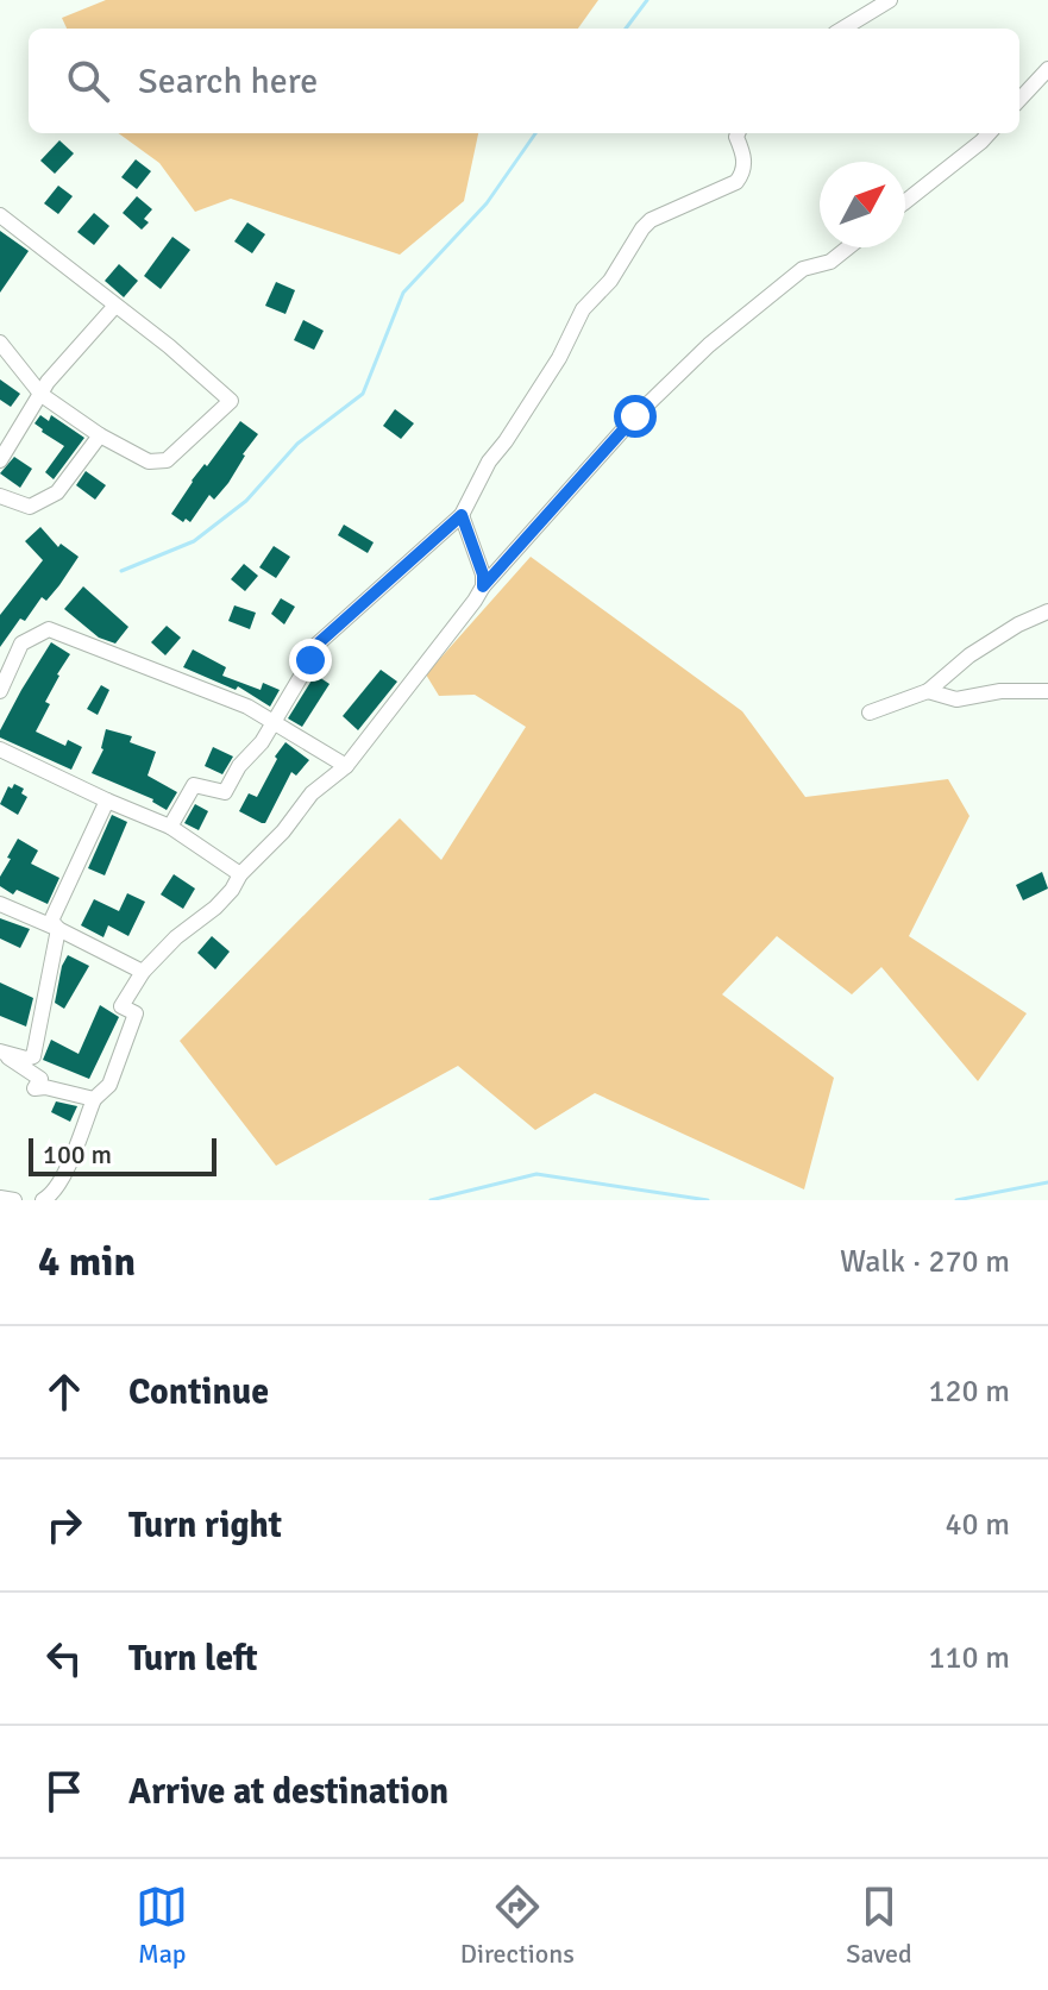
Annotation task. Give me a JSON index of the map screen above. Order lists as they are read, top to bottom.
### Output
{
  "scale_bar": "100 m",
  "north": "top right",
  "page": {
    "search": "Search here",
    "scale": "100 m",
    "heading": ["4 min", "Walk · 270 m"],
    "list": [
      ["Continue", "120 m"],
      ["Turn right", "40 m"],
      ["Turn left", "110 m"],
      "Arrive at destination"
    ],
    "nav": ["Map", "Directions", "Saved"]
  }
}
